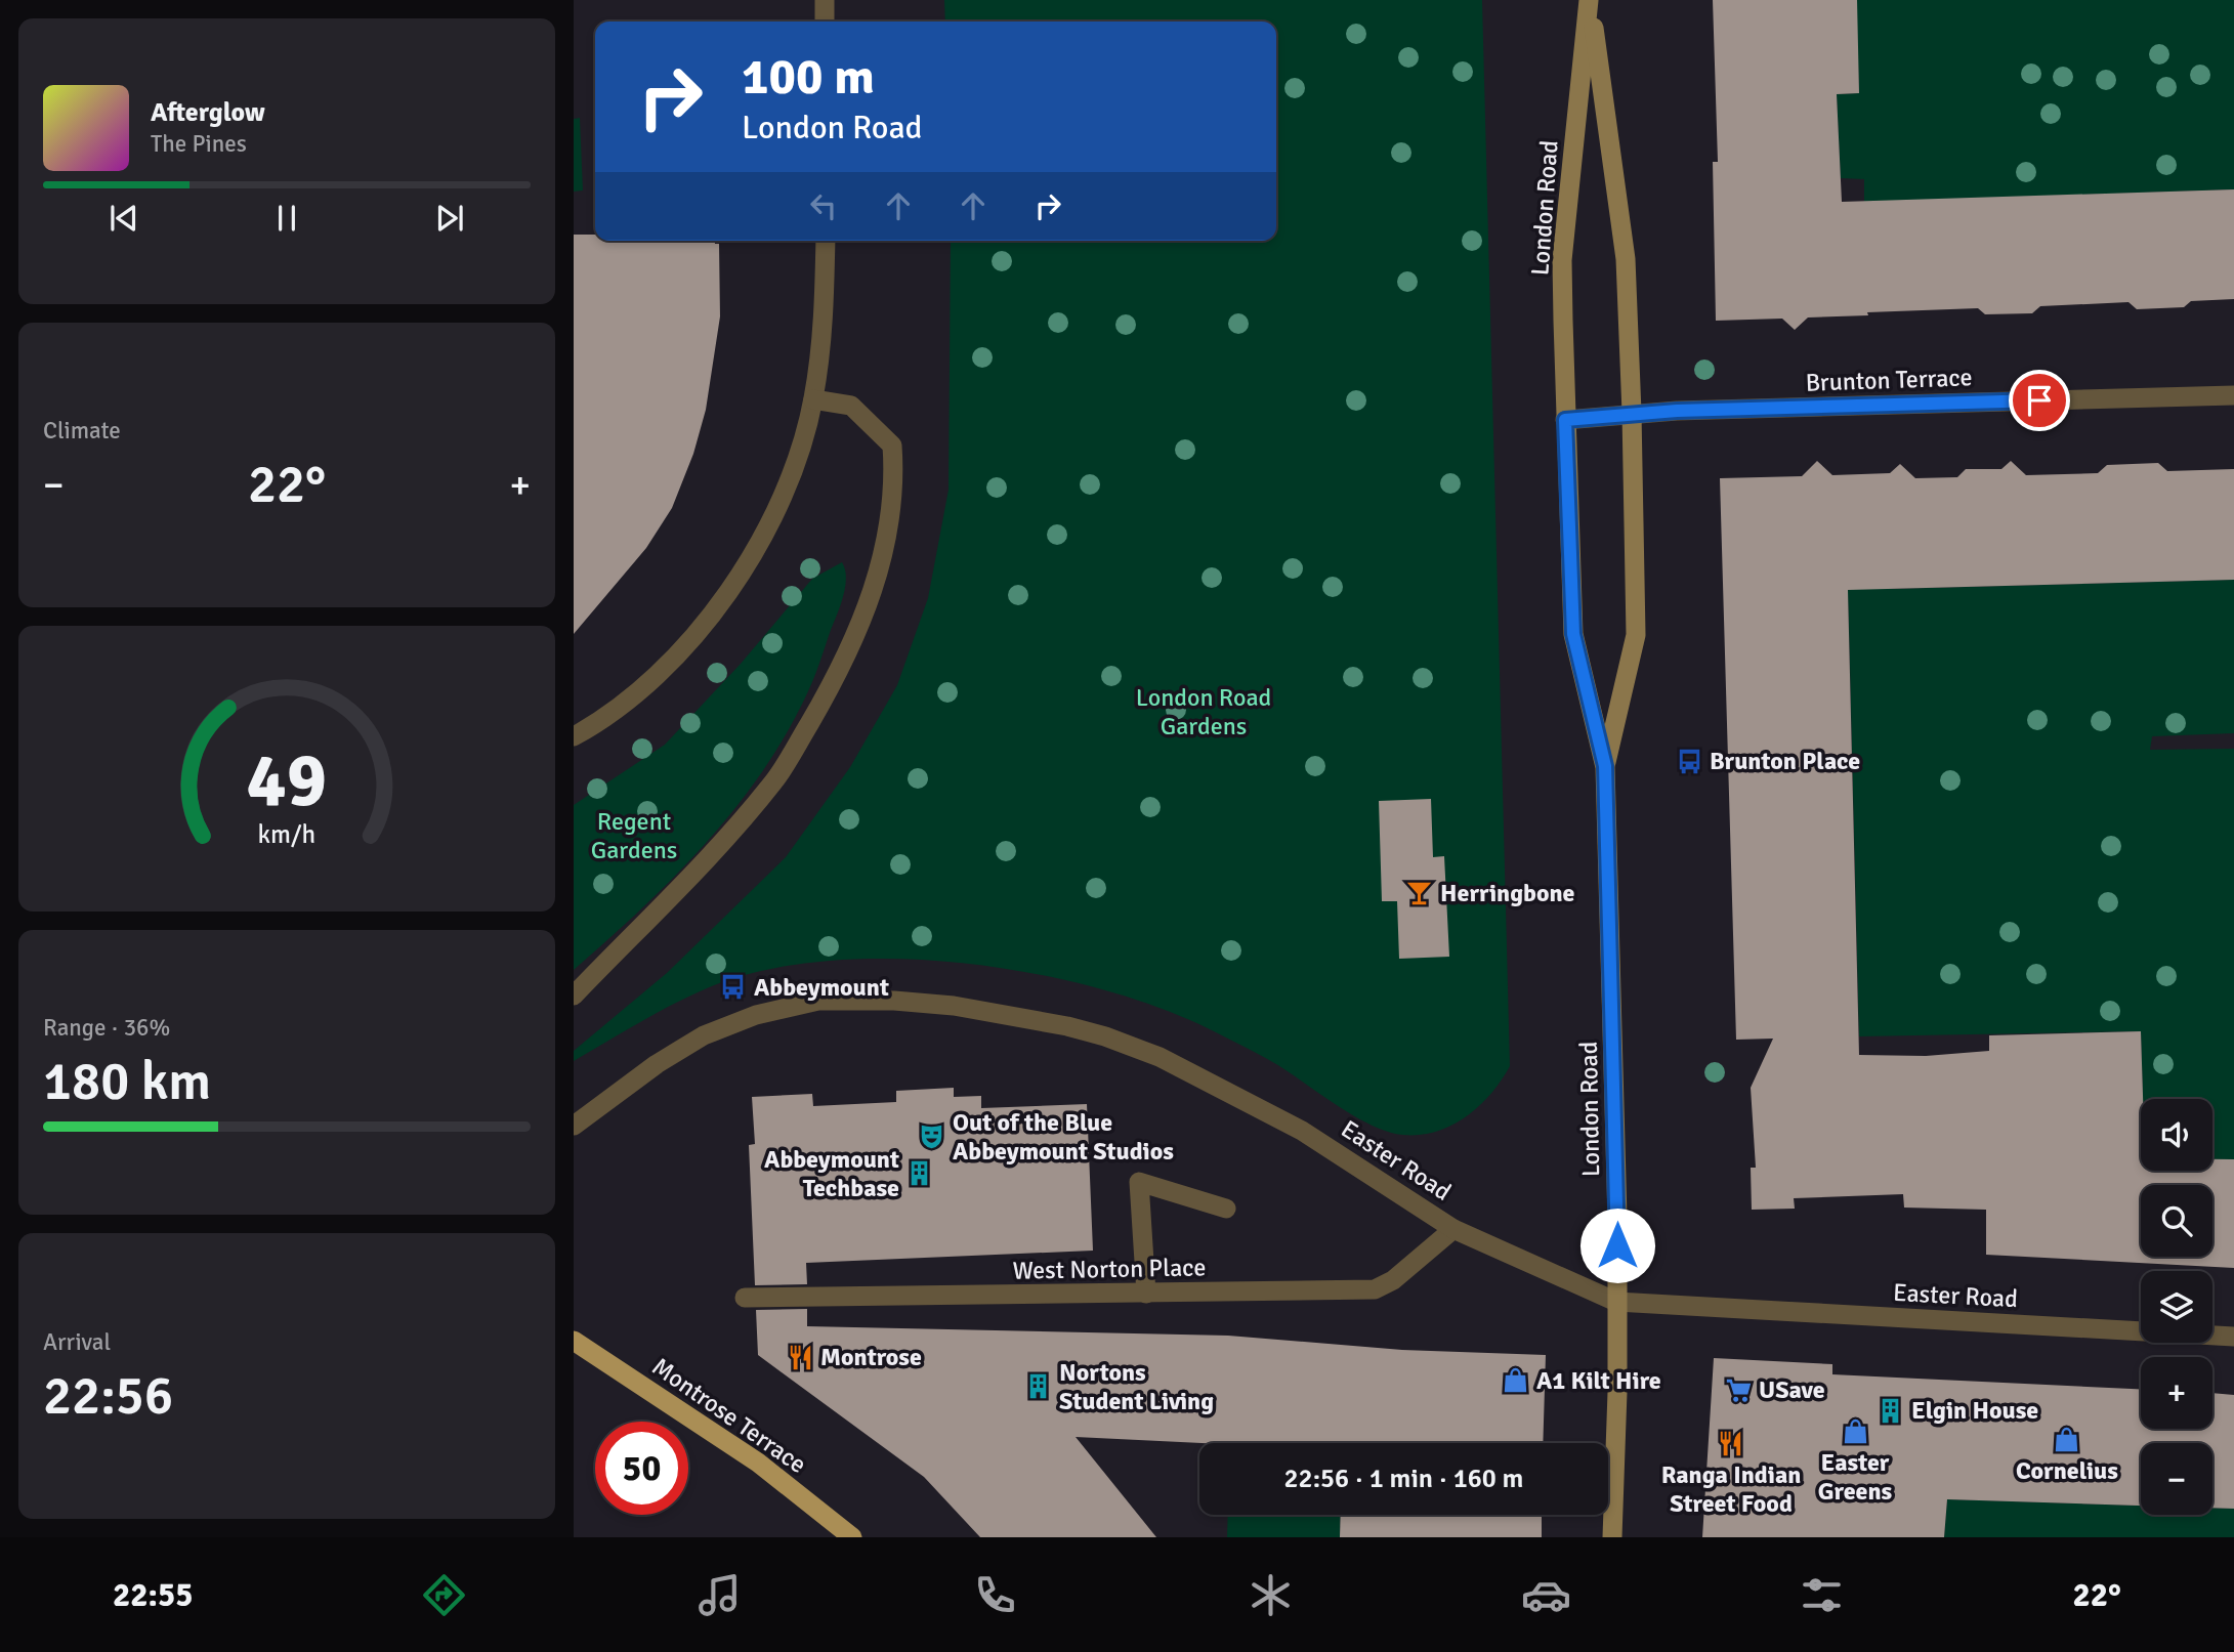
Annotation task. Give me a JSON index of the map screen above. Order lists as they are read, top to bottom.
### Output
{
  "streets": {
    "main road": ["London Road", "Montrose Terrace"],
    "street": ["Brunton Terrace", "Easter Road", "West Norton Place"]
  },
  "crossings": [
    ["London Road", "Brunton Terrace"],
    ["London Road", "Easter Road"],
    ["Easter Road", "West Norton Place"]
  ],
  "parks": ["London Road Gardens", "Regent Gardens"],
  "places": {
    "bus stop": ["Brunton Place", "Abbeymount"],
    "bar": ["Herringbone"],
    "theatre": ["Out of the Blue Abbeymount Studios"],
    "building": ["Abbeymount Techbase", "Nortons Student Living", "Elgin House"],
    "restaurant": ["Montrose", "Ranga Indian Street Food"],
    "shop": ["A1 Kilt Hire", "Easter Greens", "Cornelius"],
    "supermarket": ["USave"]
  },
  "page": {
    "turn": ["100 m", "London Road"],
    "song": ["Afterglow", "The Pines"],
    "tile": [
      "Climate",
      ["Range · 36%", "180 km"],
      ["Arrival", "22:56"]
    ],
    "heat": ["−", "22°", "+"],
    "map_buttons": ["+", "−"],
    "limit": "50",
    "trip": "22:56 · 1 min · 160 m",
    "tabs": ["22:55", "22°"],
    "gauge": ["49", "km/h"]
  }
}
